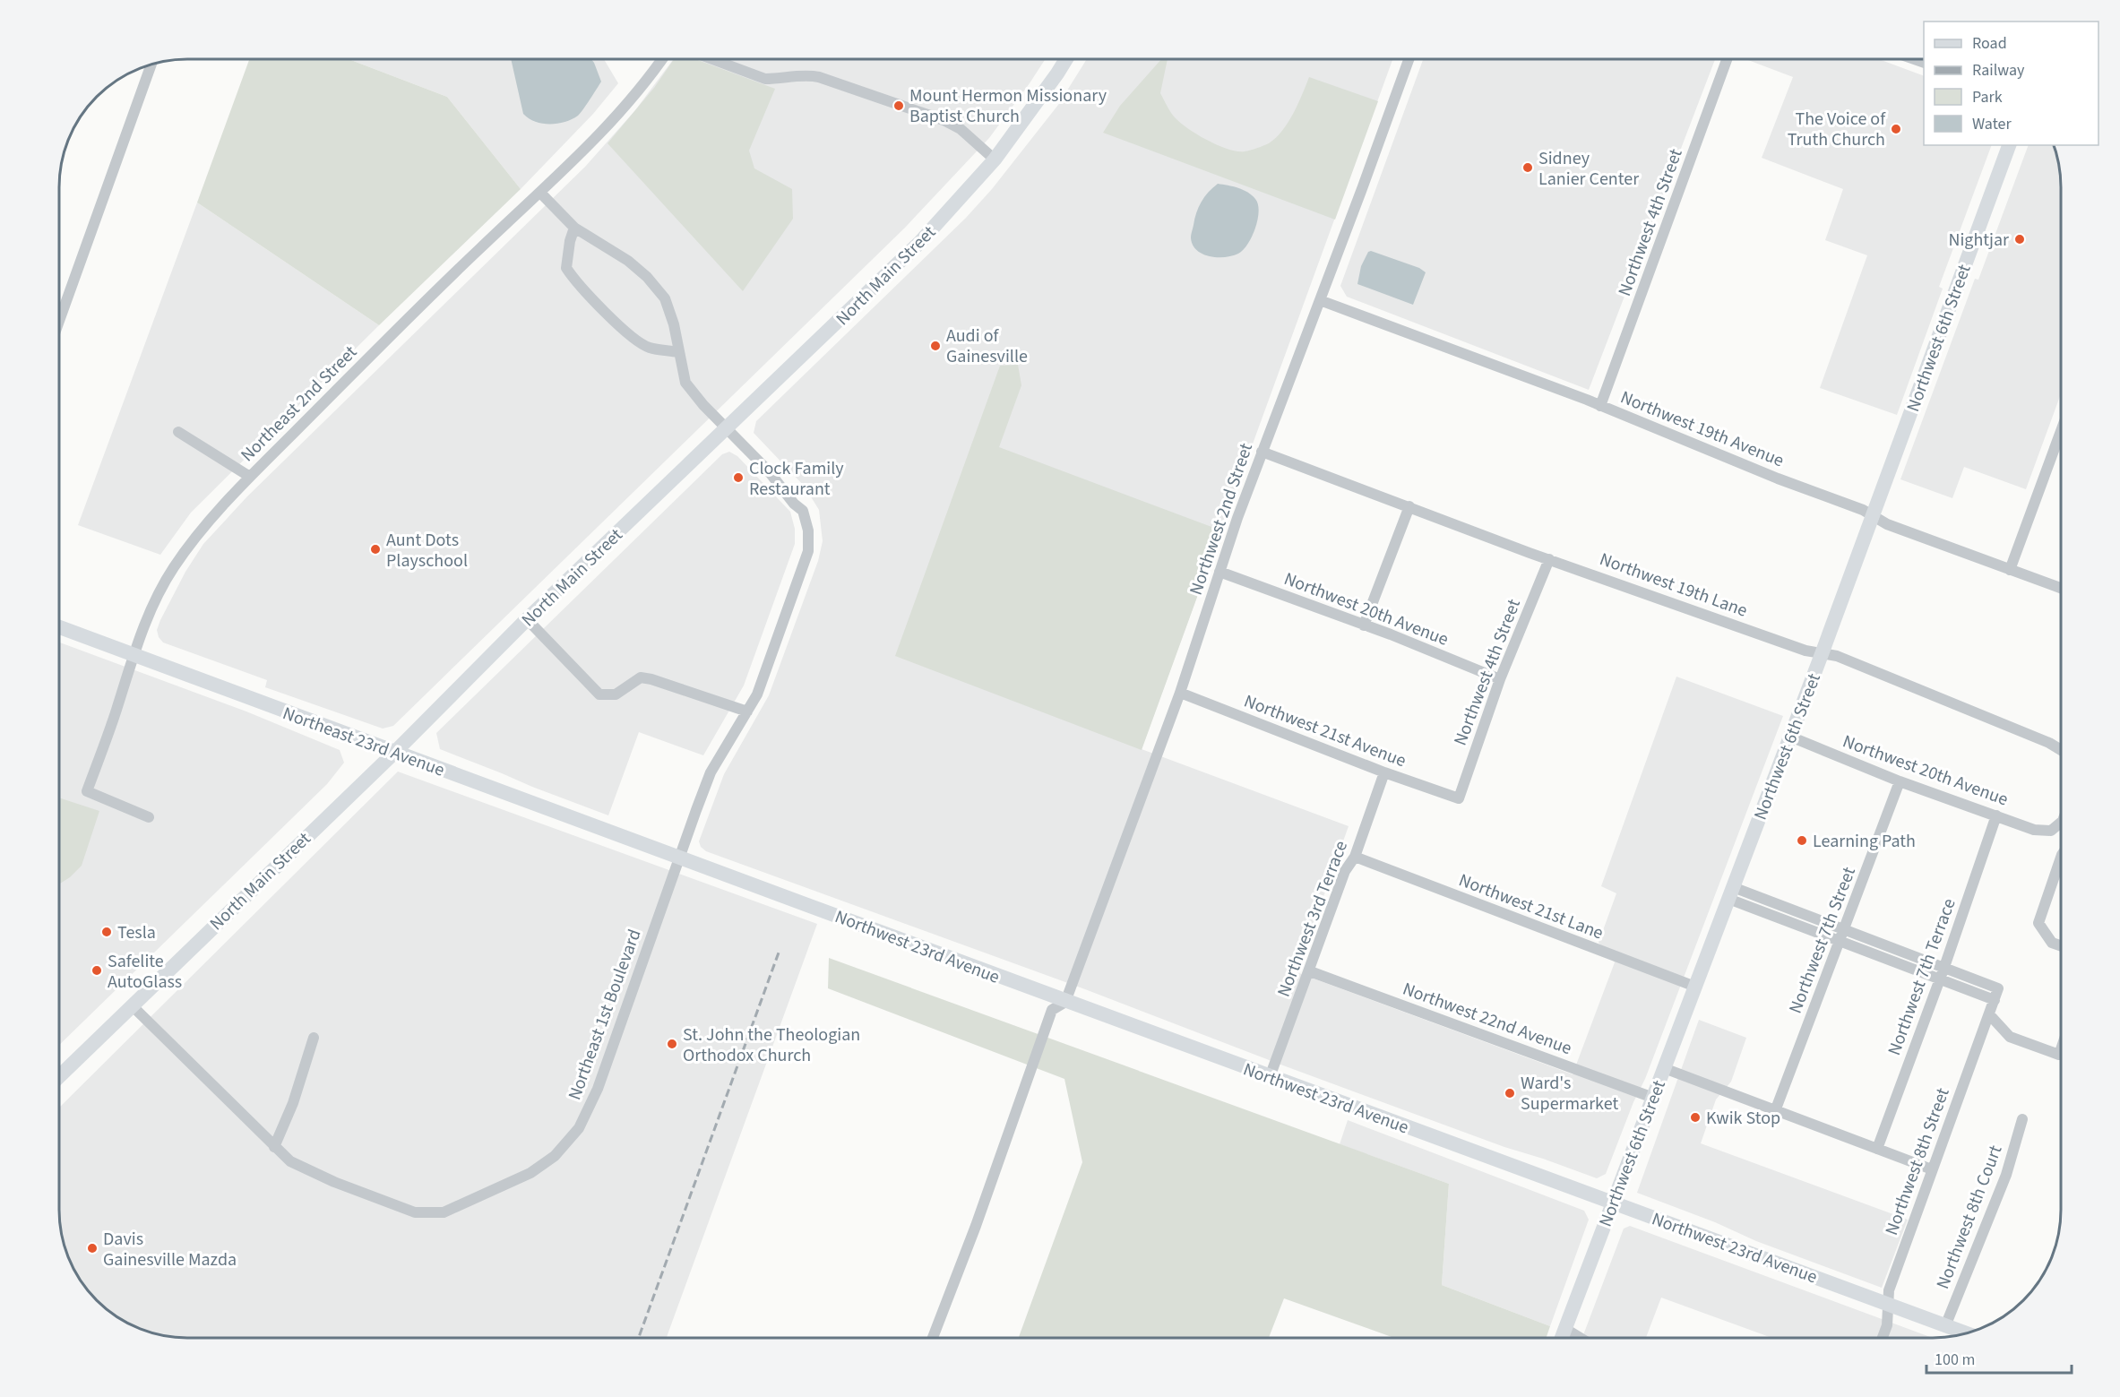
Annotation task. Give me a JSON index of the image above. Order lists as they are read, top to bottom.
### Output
{
  "streets": {
    "main road": [
      "North Main Street",
      "Northwest 6th Street",
      "Northeast 23rd Avenue",
      "Northwest 23rd Avenue"
    ],
    "street": [
      "Northwest 4th Street",
      "Northeast 2nd Street",
      "Northwest 19th Avenue",
      "Northwest 2nd Street",
      "Northwest 19th Lane",
      "Northwest 20th Avenue",
      "Northwest 21st Avenue",
      "Northwest 21st Lane",
      "Northwest 3rd Terrace",
      "Northwest 7th Street",
      "Northwest 7th Terrace",
      "Northeast 1st Boulevard",
      "Northwest 22nd Avenue",
      "Northwest 8th Street",
      "Northwest 8th Court"
    ]
  },
  "crossings": [
    ["Northwest 4th Street", "Northwest 19th Avenue"],
    ["Northwest 4th Street", "Northwest 19th Lane"],
    ["Northwest 4th Street", "Northwest 20th Avenue"],
    ["Northwest 4th Street", "Northwest 21st Avenue"],
    ["North Main Street", "Northeast 23rd Avenue"],
    ["North Main Street", "Northeast 1st Boulevard"],
    ["Northwest 6th Street", "Northwest 19th Avenue"],
    ["Northwest 6th Street", "Northwest 19th Lane"],
    ["Northwest 6th Street", "Northwest 20th Avenue"],
    ["Northwest 6th Street", "Northwest 21st Lane"],
    ["Northwest 6th Street", "Northwest 23rd Avenue"],
    ["Northwest 6th Street", "Northwest 22nd Avenue"],
    ["Northeast 2nd Street", "Northeast 23rd Avenue"],
    ["Northeast 2nd Street", "Northeast 1st Boulevard"],
    ["Northwest 19th Avenue", "Northwest 2nd Street"],
    ["Northwest 2nd Street", "Northwest 19th Lane"],
    ["Northwest 2nd Street", "Northwest 20th Avenue"],
    ["Northwest 2nd Street", "Northwest 21st Avenue"],
    ["Northwest 2nd Street", "Northwest 23rd Avenue"],
    ["Northwest 20th Avenue", "Northwest 7th Street"],
    ["Northwest 20th Avenue", "Northwest 7th Terrace"],
    ["Northwest 21st Avenue", "Northwest 3rd Terrace"],
    ["Northeast 23rd Avenue", "Northwest 23rd Avenue"],
    ["Northeast 23rd Avenue", "Northeast 1st Boulevard"],
    ["Northwest 21st Lane", "Northwest 3rd Terrace"],
    ["Northwest 3rd Terrace", "Northwest 23rd Avenue"],
    ["Northwest 3rd Terrace", "Northwest 22nd Avenue"],
    ["Northwest 23rd Avenue", "Northeast 1st Boulevard"],
    ["Northwest 23rd Avenue", "Northwest 8th Street"],
    ["Northwest 23rd Avenue", "Northwest 8th Court"],
    ["Northwest 7th Terrace", "Northwest 8th Street"]
  ],
  "places": [
    "Mount Hermon Missionary Baptist Church",
    "The Voice of Truth Church",
    "Sidney Lanier Center",
    "Nightjar",
    "Audi of Gainesville",
    "Clock Family Restaurant",
    "Aunt Dots Playschool",
    "Learning Path",
    "Tesla",
    "Safelite AutoGlass",
    "St. John the Theologian Orthodox Church",
    "Ward's Supermarket",
    "Kwik Stop",
    "Davis Gainesville Mazda"
  ],
  "legend": [
    "Road",
    "Railway",
    "Park",
    "Water"
  ],
  "scale_bar": "100 m"
}
